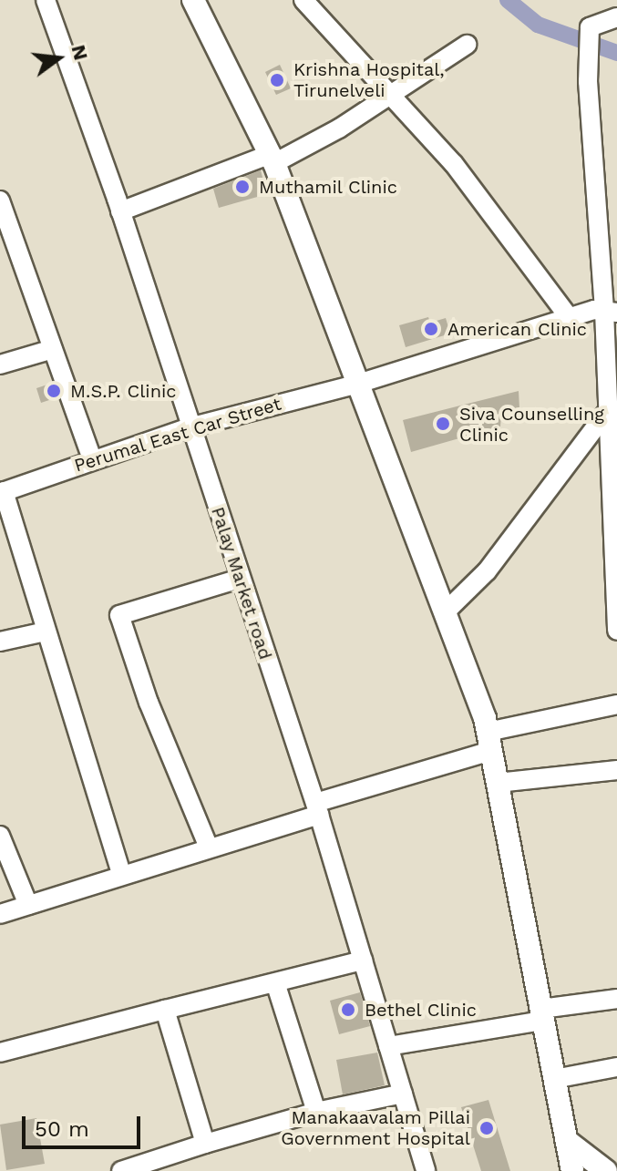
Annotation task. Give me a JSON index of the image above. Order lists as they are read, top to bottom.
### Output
{
  "streets": {
    "street": ["Perumal East Car Street", "Palay Market road"]
  },
  "crossings": [
    ["Perumal East Car Street", "Palay Market road"]
  ],
  "places": [
    "Krishna Hospital, Tirunelveli",
    "Muthamil Clinic",
    "American Clinic",
    "M.S.P. Clinic",
    "Siva Counselling Clinic",
    "Bethel Clinic",
    "Manakaavalam Pillai Government Hospital"
  ],
  "scale_bar": "50 m",
  "north": "right"
}
